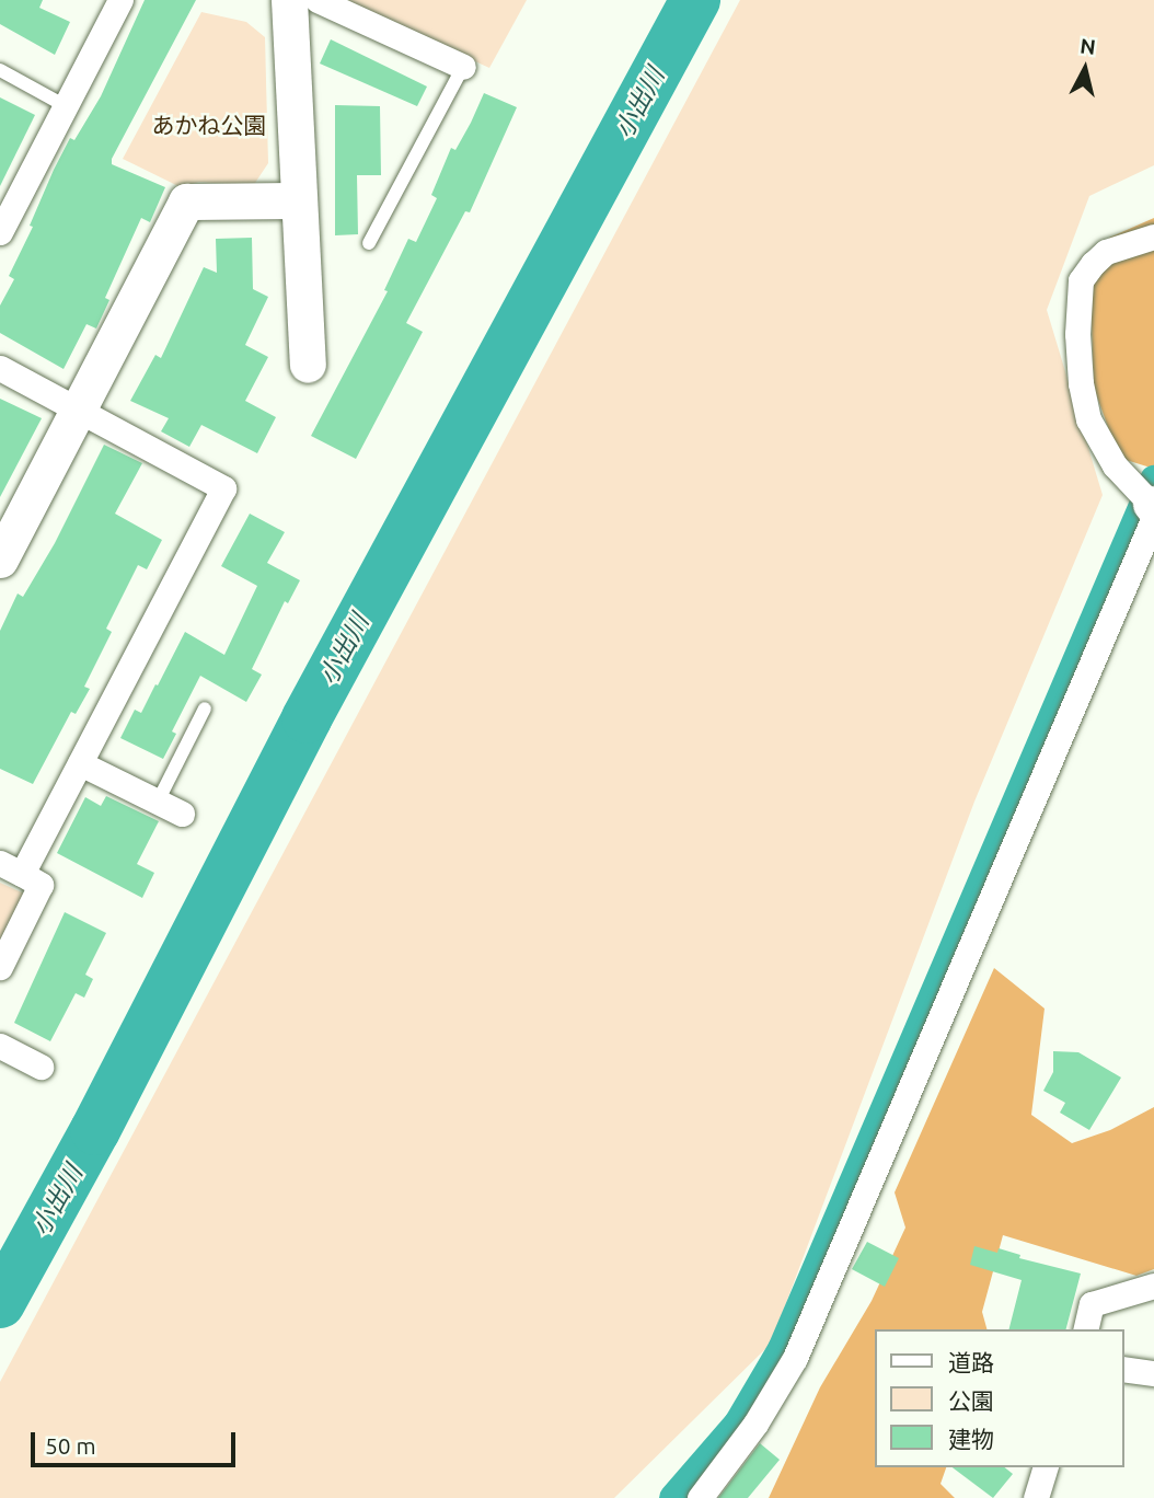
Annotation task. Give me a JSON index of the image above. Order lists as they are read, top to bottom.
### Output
{
  "water": ["小出川"],
  "parks": ["あかね公園"],
  "legend": ["道路", "公園", "建物"],
  "scale_bar": "50 m",
  "north": "top"
}
